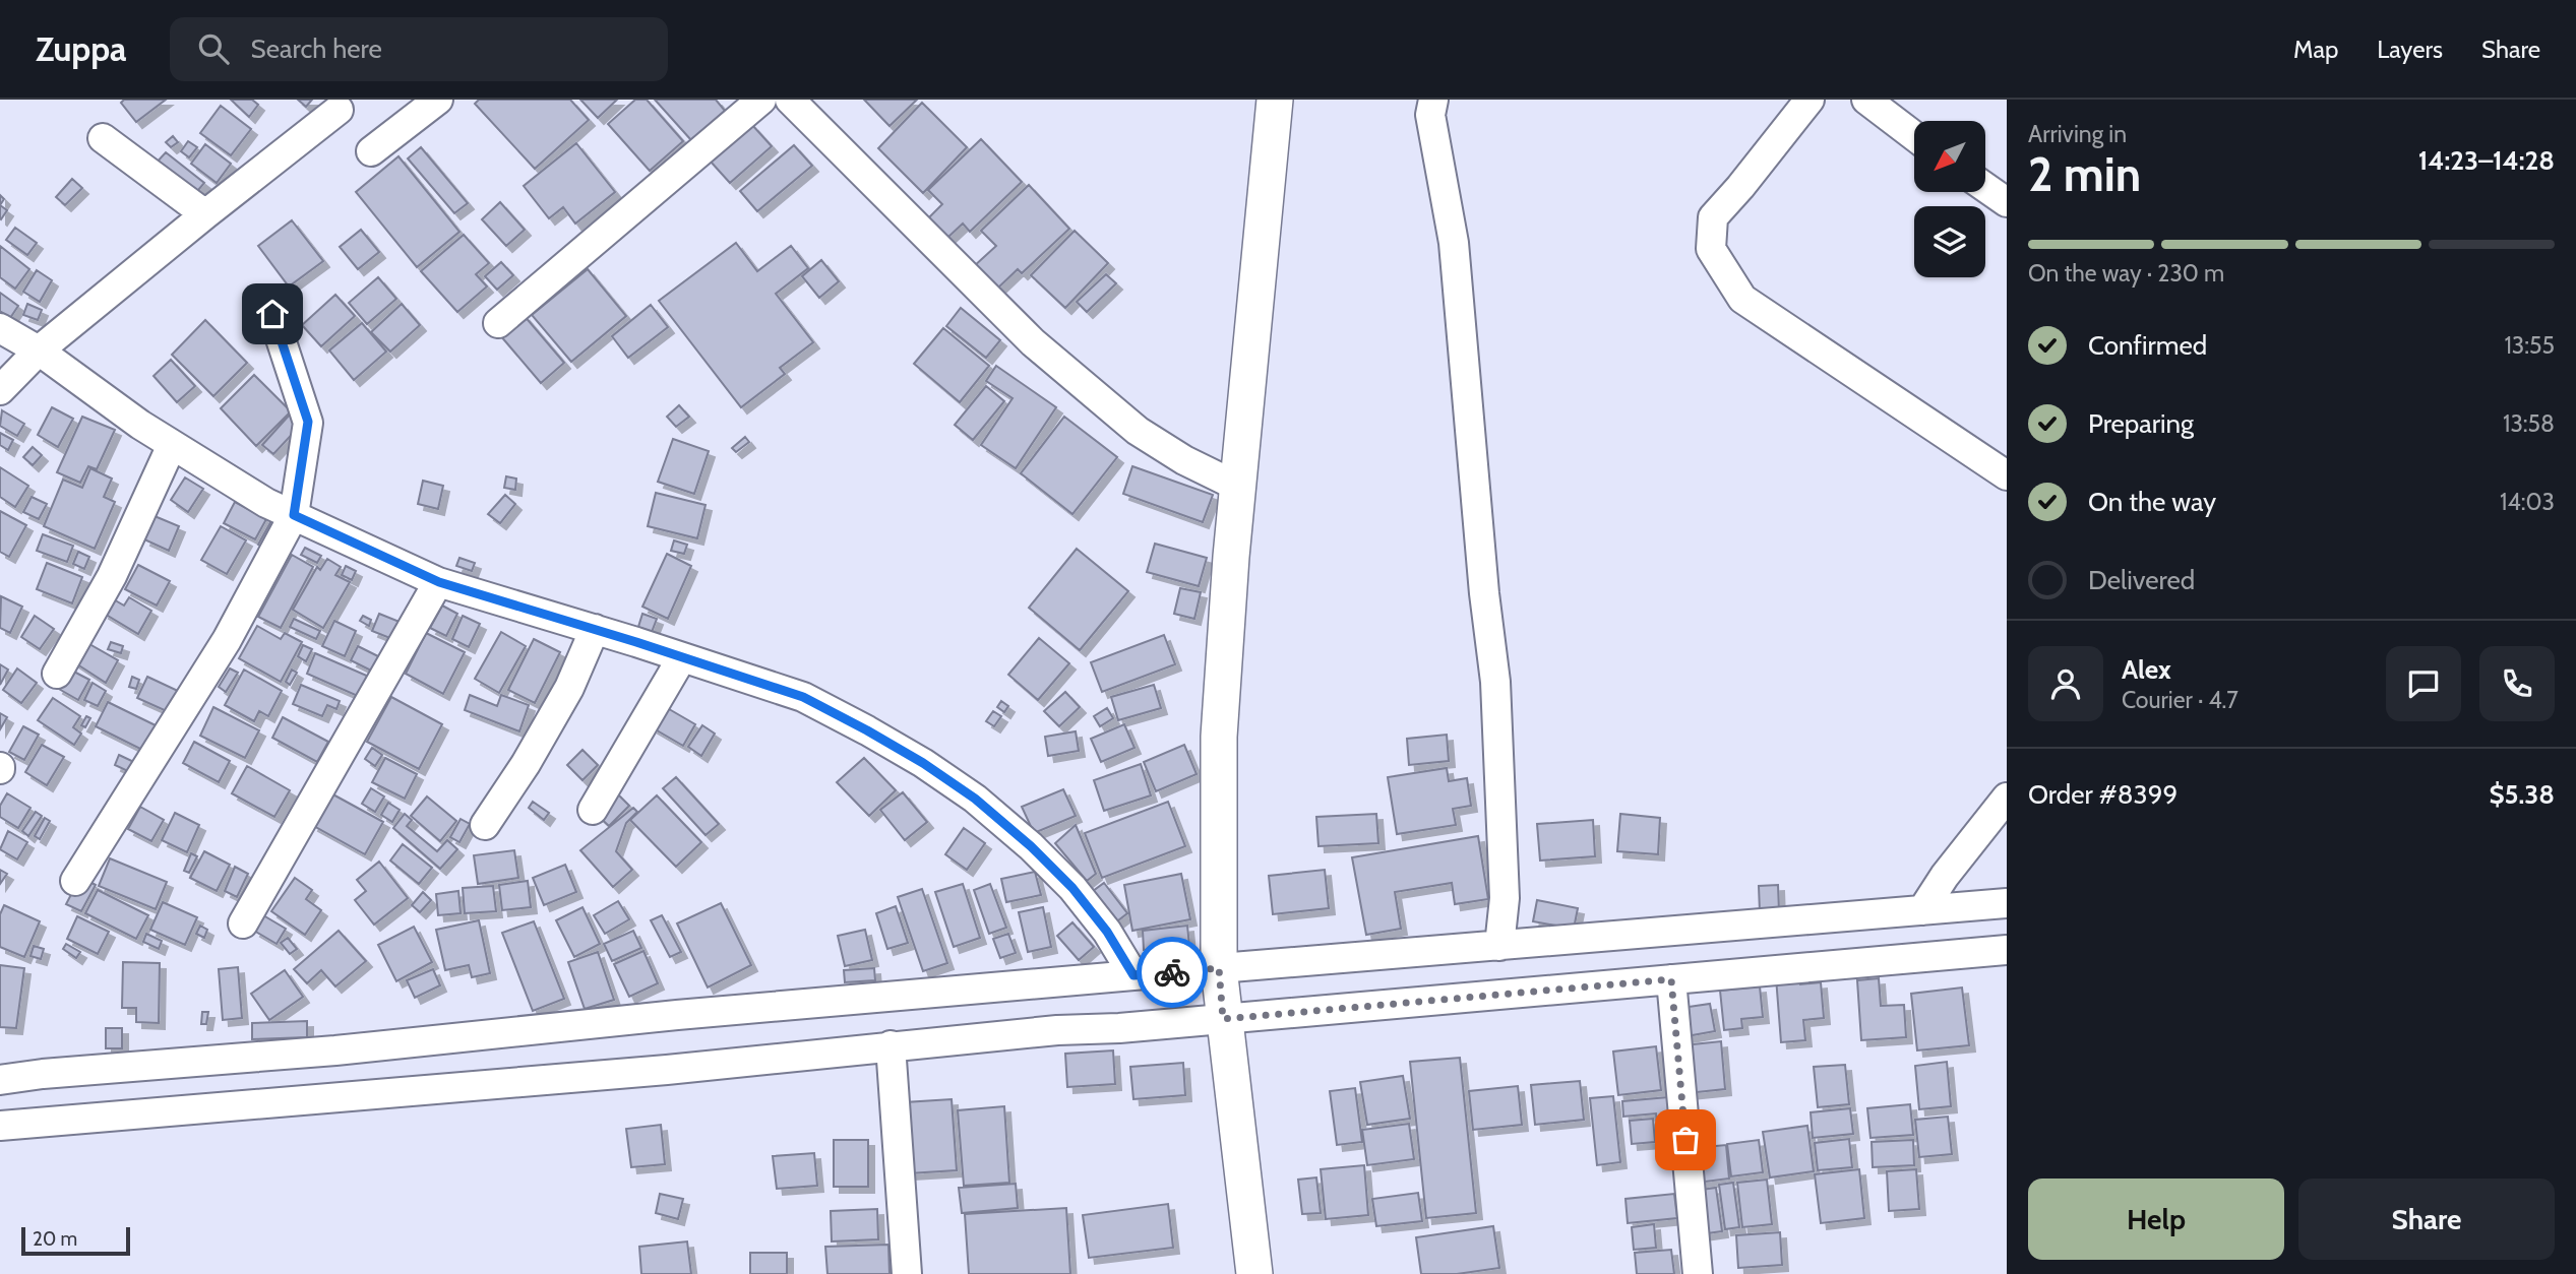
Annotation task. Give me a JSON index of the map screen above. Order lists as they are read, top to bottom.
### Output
{
  "scale_bar": "20 m",
  "north": "bottom left",
  "page": {
    "header": "Zuppa",
    "search": "Search here",
    "nav": ["Map", "Layers", "Share"],
    "heading": ["2 min", "Arriving in", "14:23–14:28"],
    "panel": [
      "Alex",
      "Courier · 4.7",
      "Order #8399",
      "$5.38"
    ],
    "bar": "On the way · 230 m",
    "list": [
      ["Confirmed", "13:55"],
      ["Preparing", "13:58"],
      ["On the way", "14:03"],
      "Delivered"
    ],
    "buttons": ["Help", "Share"],
    "scale": "20 m"
  }
}
